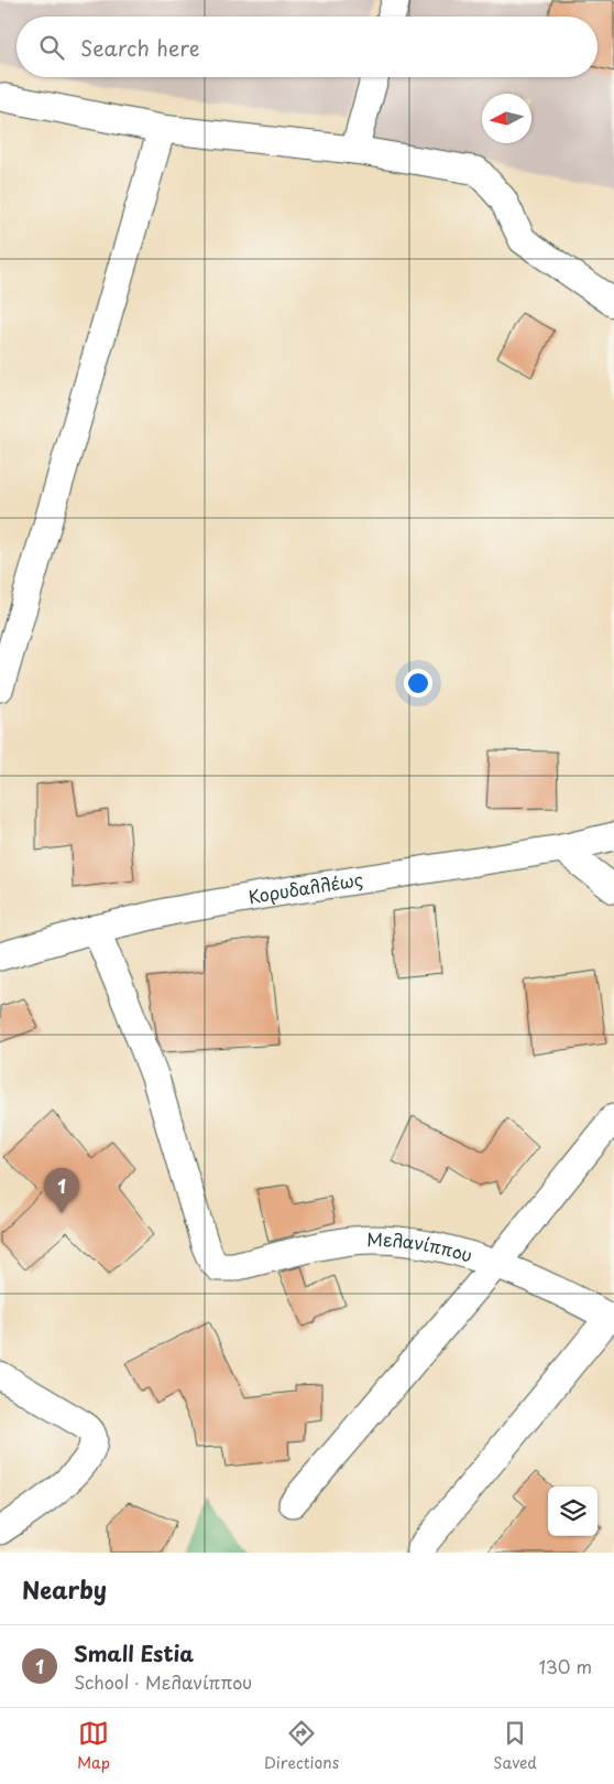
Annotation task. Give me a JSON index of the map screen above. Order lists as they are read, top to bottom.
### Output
{
  "streets": {
    "street": ["Κορυδαλλέως", "Μελανίππου"]
  },
  "crossings": [
    ["Κορυδαλλέως", "Μελανίππου"]
  ],
  "north": "left",
  "page": {
    "search": "Search here",
    "pins": "1",
    "heading": "Nearby",
    "list": [
      {
        "mark": "1",
        "name": "Small Estia",
        "note": "School · Μελανίππου",
        "value": "130 m"
      }
    ],
    "nav": ["Map", "Directions", "Saved"]
  }
}
